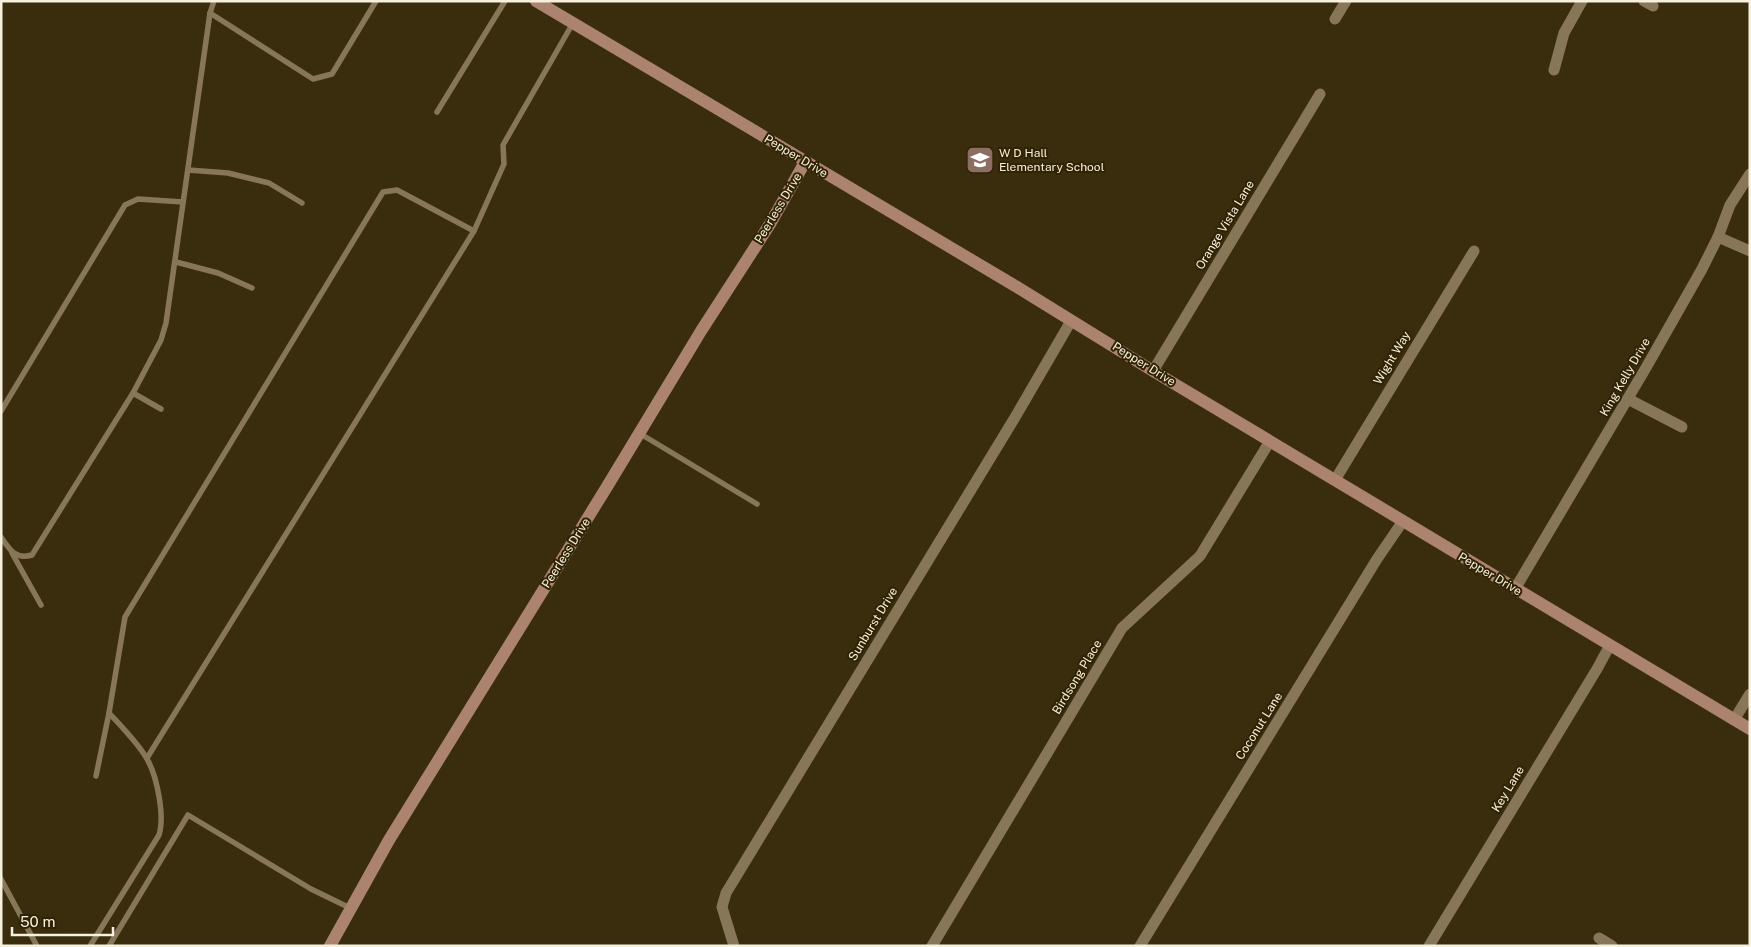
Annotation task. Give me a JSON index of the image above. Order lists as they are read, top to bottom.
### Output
{
  "streets": {
    "street": [
      "Pepper Drive",
      "Peerless Drive",
      "Orange Vista Lane",
      "Wight Way",
      "King Kelly Drive",
      "Sunburst Drive",
      "Birdsong Place",
      "Coconut Lane",
      "Key Lane"
    ]
  },
  "crossings": [
    ["Pepper Drive", "Peerless Drive"],
    ["Pepper Drive", "Orange Vista Lane"],
    ["Pepper Drive", "Wight Way"],
    ["Pepper Drive", "King Kelly Drive"],
    ["Pepper Drive", "Sunburst Drive"],
    ["Pepper Drive", "Birdsong Place"],
    ["Pepper Drive", "Coconut Lane"],
    ["Pepper Drive", "Key Lane"]
  ],
  "places": {
    "school or university": ["W D Hall Elementary School"]
  },
  "scale_bar": "50 m"
}
